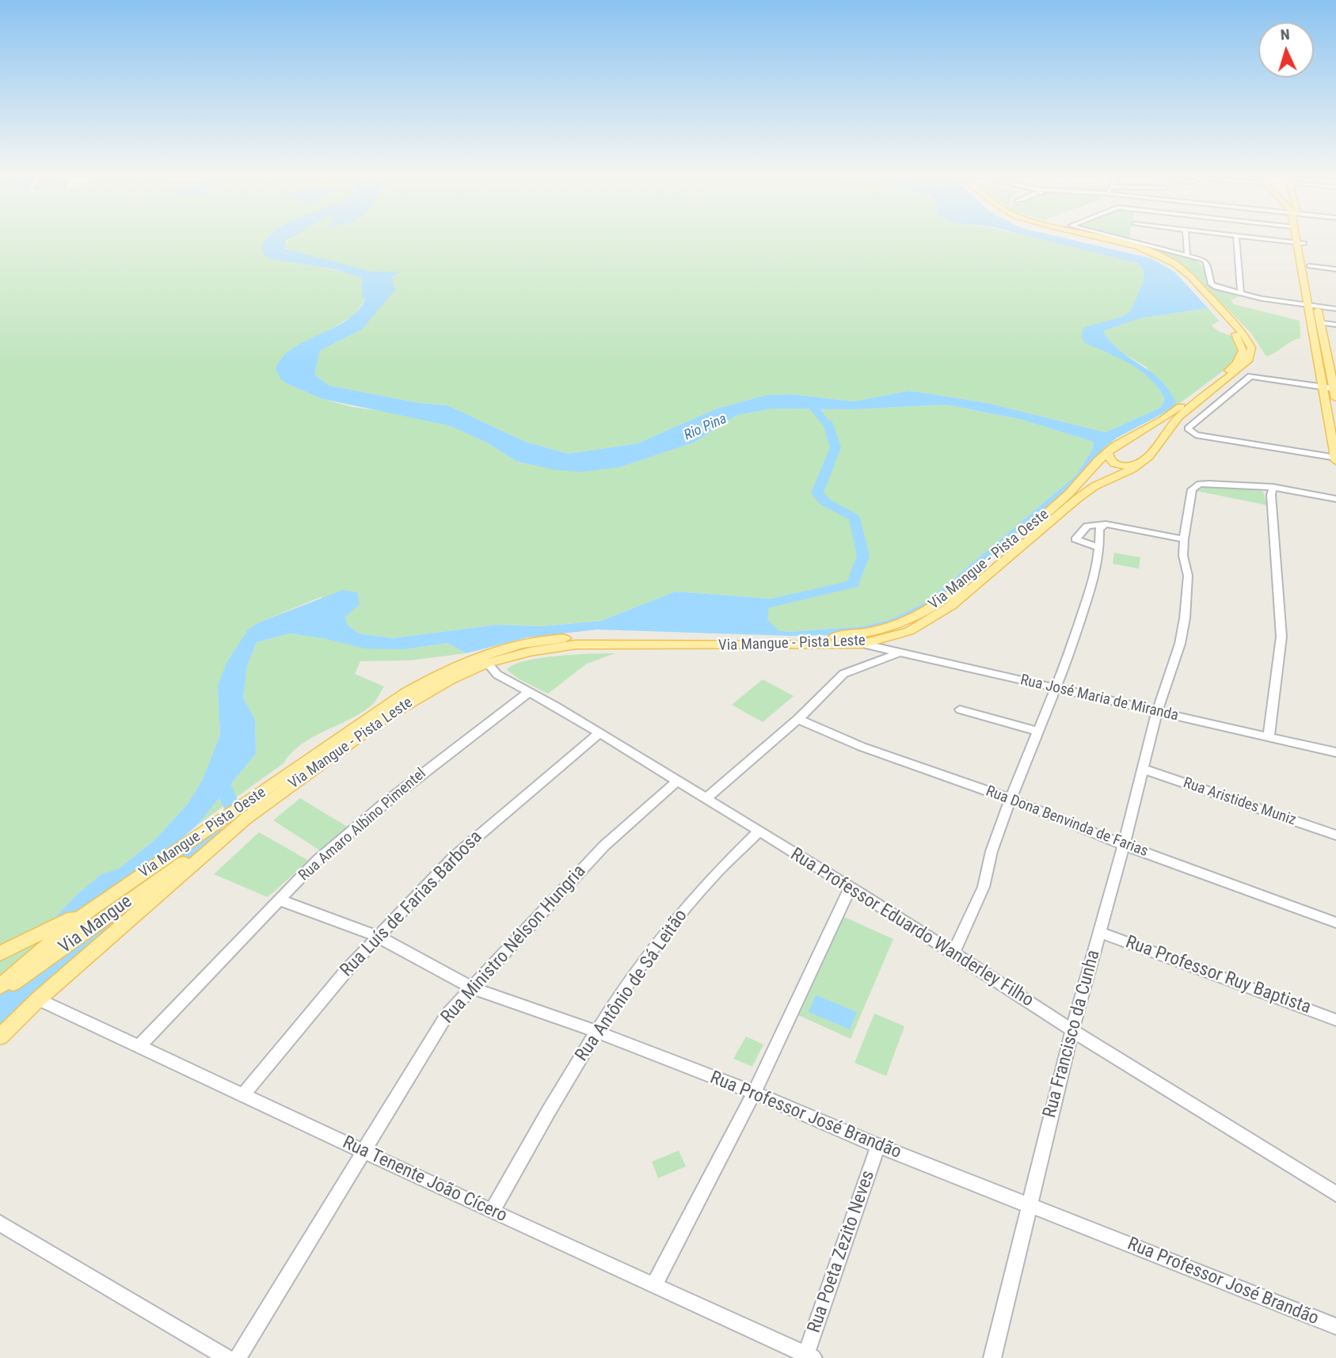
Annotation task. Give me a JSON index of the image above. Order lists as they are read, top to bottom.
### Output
{
  "streets": {
    "main road": ["Via Mangue - Pista Oeste", "Via Mangue - Pista Leste", "Via Mangue"],
    "street": [
      "Rua José Maria de Miranda",
      "Rua Aristides Muniz",
      "Rua Dona Benvinda de Farias",
      "Rua Amaro Albino Pimentel",
      "Rua Luís de Farias Barbosa",
      "Rua Professor Eduardo Wanderley Filho",
      "Rua Ministro Nélson Hungria",
      "Rua Professor Ruy Baptista",
      "Rua Antônio de Sá Leitão",
      "Rua Francisco da Cunha",
      "Rua Professor José Brandão",
      "Rua Tenente João Cícero",
      "Rua Poeta Zezito Neves"
    ]
  },
  "crossings": [
    ["Via Mangue - Pista Oeste", "Via Mangue"],
    ["Via Mangue - Pista Leste", "Rua José Maria de Miranda"],
    ["Via Mangue - Pista Leste", "Via Mangue"],
    ["Via Mangue - Pista Leste", "Rua Professor Eduardo Wanderley Filho"],
    ["Via Mangue - Pista Leste", "Rua Tenente João Cícero"],
    ["Rua José Maria de Miranda", "Rua Francisco da Cunha"],
    ["Rua Aristides Muniz", "Rua Francisco da Cunha"],
    ["Rua Dona Benvinda de Farias", "Rua Francisco da Cunha"],
    ["Rua Amaro Albino Pimentel", "Rua Professor Eduardo Wanderley Filho"],
    ["Rua Amaro Albino Pimentel", "Rua Professor José Brandão"],
    ["Rua Amaro Albino Pimentel", "Rua Tenente João Cícero"],
    ["Rua Luís de Farias Barbosa", "Rua Professor Eduardo Wanderley Filho"],
    ["Rua Luís de Farias Barbosa", "Rua Professor José Brandão"],
    ["Rua Luís de Farias Barbosa", "Rua Tenente João Cícero"],
    ["Rua Professor Eduardo Wanderley Filho", "Rua Ministro Nélson Hungria"],
    ["Rua Professor Eduardo Wanderley Filho", "Rua Antônio de Sá Leitão"],
    ["Rua Professor Eduardo Wanderley Filho", "Rua Francisco da Cunha"],
    ["Rua Ministro Nélson Hungria", "Rua Professor José Brandão"],
    ["Rua Ministro Nélson Hungria", "Rua Tenente João Cícero"],
    ["Rua Professor Ruy Baptista", "Rua Francisco da Cunha"],
    ["Rua Antônio de Sá Leitão", "Rua Professor José Brandão"],
    ["Rua Antônio de Sá Leitão", "Rua Tenente João Cícero"],
    ["Rua Francisco da Cunha", "Rua Professor José Brandão"],
    ["Rua Professor José Brandão", "Rua Poeta Zezito Neves"],
    ["Rua Tenente João Cícero", "Rua Poeta Zezito Neves"]
  ],
  "water": ["Rio Pina"],
  "north": "top"
}
